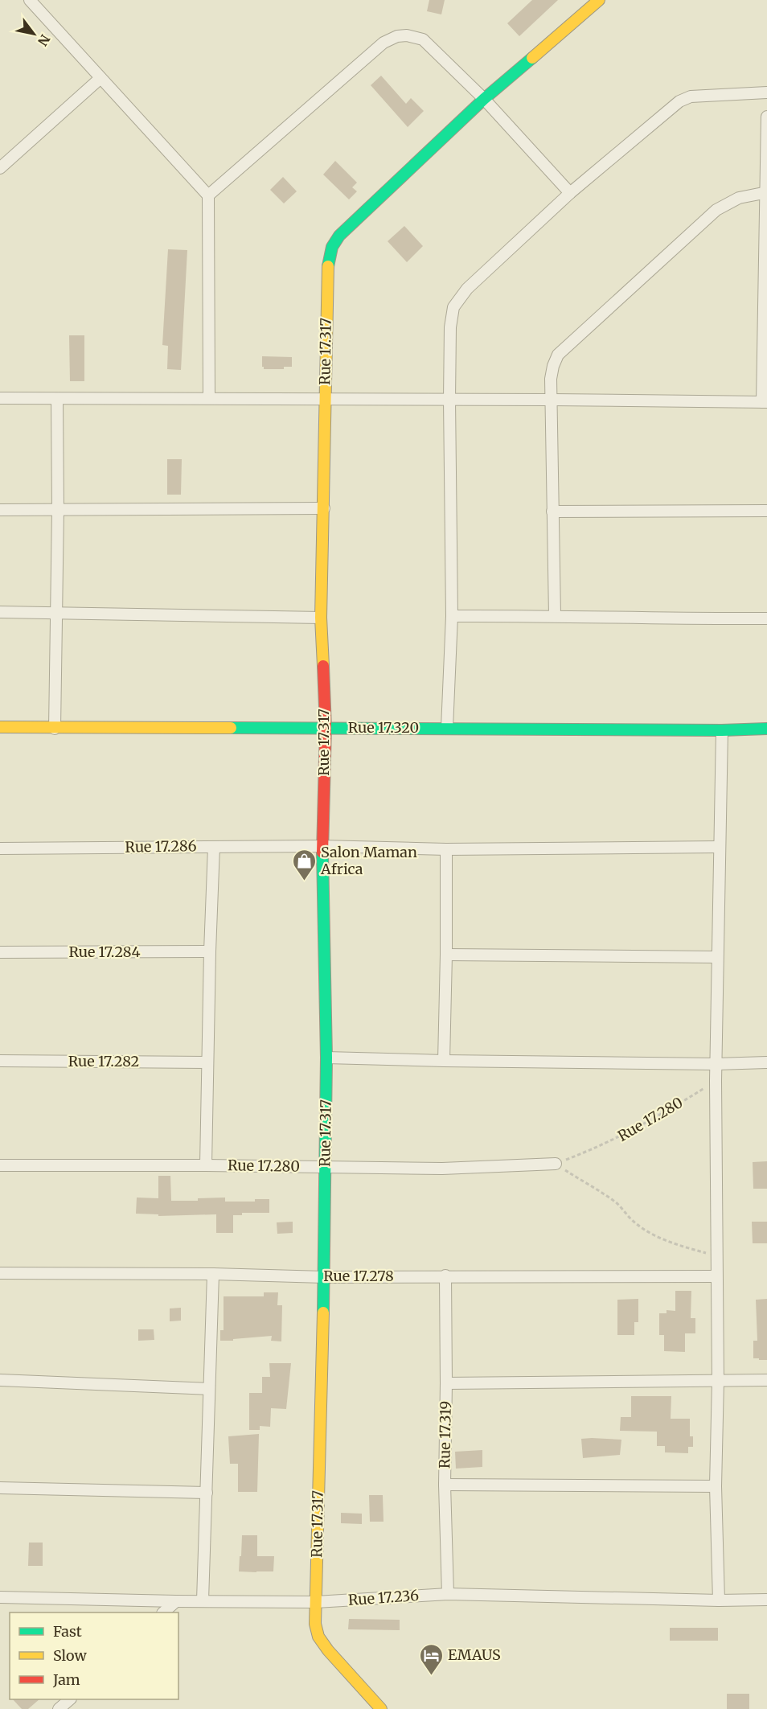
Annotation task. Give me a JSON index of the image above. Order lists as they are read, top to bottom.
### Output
{
  "streets": {
    "street": [
      "Rue 17.317",
      "Rue 17.320",
      "Rue 17.286",
      "Rue 17.284",
      "Rue 17.282",
      "Rue 17.280",
      "Rue 17.278",
      "Rue 17.319",
      "Rue 17.236"
    ]
  },
  "crossings": [
    ["Rue 17.317", "Rue 17.320"],
    ["Rue 17.317", "Rue 17.286"],
    ["Rue 17.317", "Rue 17.280"],
    ["Rue 17.317", "Rue 17.278"],
    ["Rue 17.317", "Rue 17.236"],
    ["Rue 17.278", "Rue 17.319"],
    ["Rue 17.319", "Rue 17.236"]
  ],
  "places": {
    "shop": ["Salon Maman Africa"],
    "hotel": ["EMAUS"]
  },
  "legend": ["Fast", "Slow", "Jam"],
  "north": "bottom right"
}
